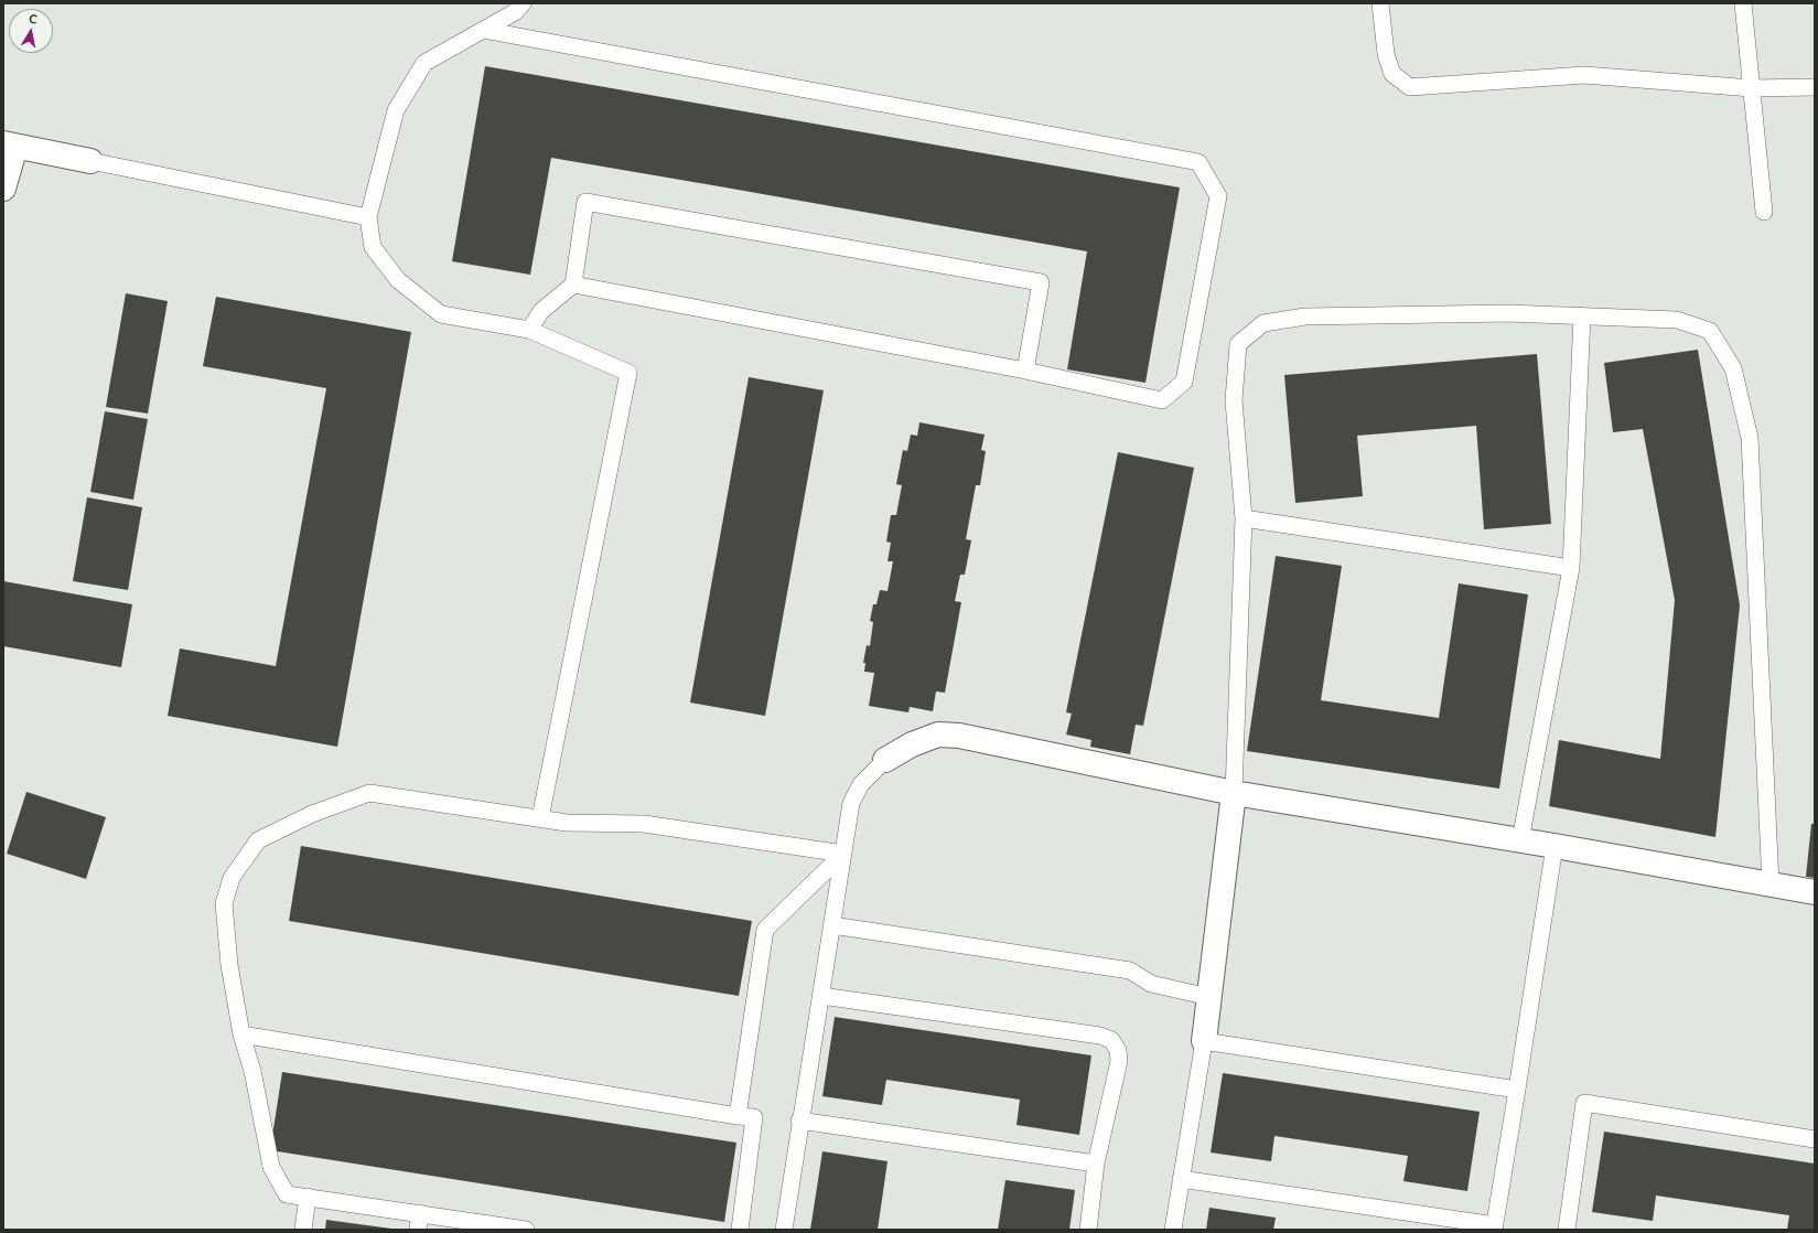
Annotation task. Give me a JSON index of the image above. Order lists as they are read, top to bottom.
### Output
{
  "north": "top"
}
